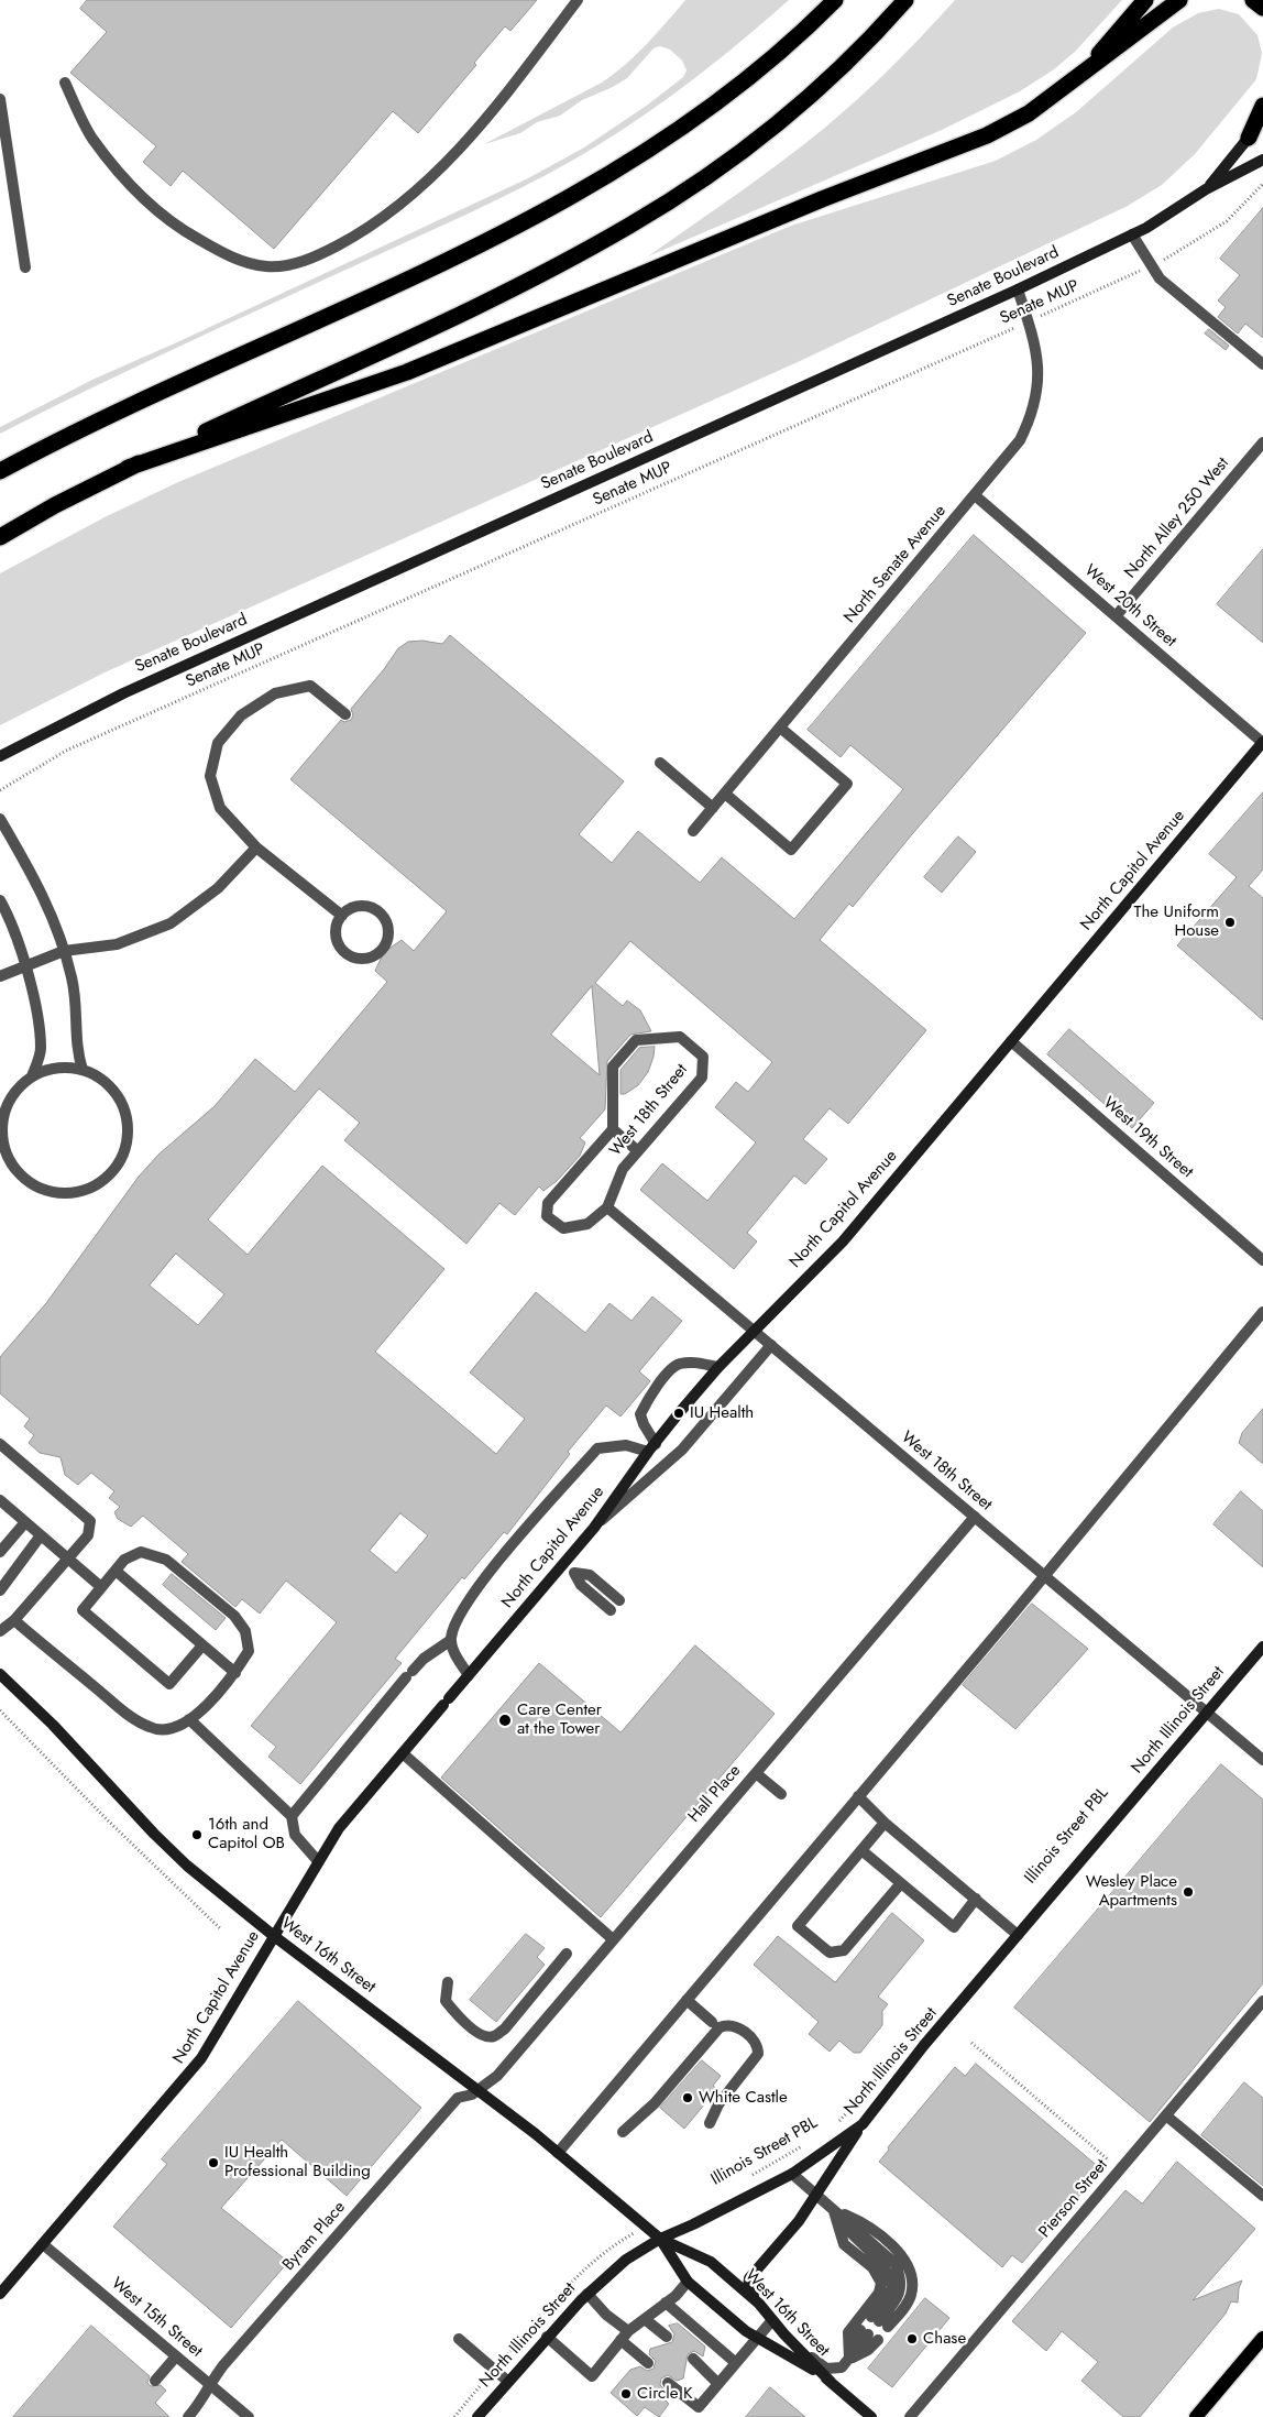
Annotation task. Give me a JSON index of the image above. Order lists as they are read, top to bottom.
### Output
{
  "streets": {
    "main road": [
      "Senate Boulevard",
      "North Capitol Avenue",
      "North Illinois Street",
      "West 16th Street"
    ],
    "street": [
      "North Alley 250 West",
      "North Senate Avenue",
      "West 20th Street",
      "West 18th Street",
      "West 19th Street",
      "Hall Place",
      "Pierson Street",
      "Byram Place",
      "West 15th Street"
    ],
    "path": ["Senate MUP", "Illinois Street PBL"]
  },
  "crossings": [
    ["Senate Boulevard", "North Senate Avenue"],
    ["Senate MUP", "North Senate Avenue"],
    ["North Alley 250 West", "West 20th Street"],
    ["North Senate Avenue", "West 20th Street"],
    ["West 20th Street", "North Capitol Avenue"],
    ["North Capitol Avenue", "West 18th Street"],
    ["North Capitol Avenue", "West 19th Street"],
    ["North Capitol Avenue", "West 16th Street"],
    ["North Capitol Avenue", "West 15th Street"],
    ["West 18th Street", "North Illinois Street"],
    ["West 18th Street", "Hall Place"],
    ["North Illinois Street", "West 16th Street"],
    ["Hall Place", "West 16th Street"],
    ["Hall Place", "Byram Place"],
    ["West 16th Street", "Byram Place"],
    ["Byram Place", "West 15th Street"]
  ],
  "places": [
    "The Uniform House",
    "IU Health",
    "Care Center at the Tower",
    "16th and Capitol OB",
    "Wesley Place Apartments",
    "White Castle",
    "IU Health Professional Building",
    "Chase",
    "Circle K"
  ]
}
